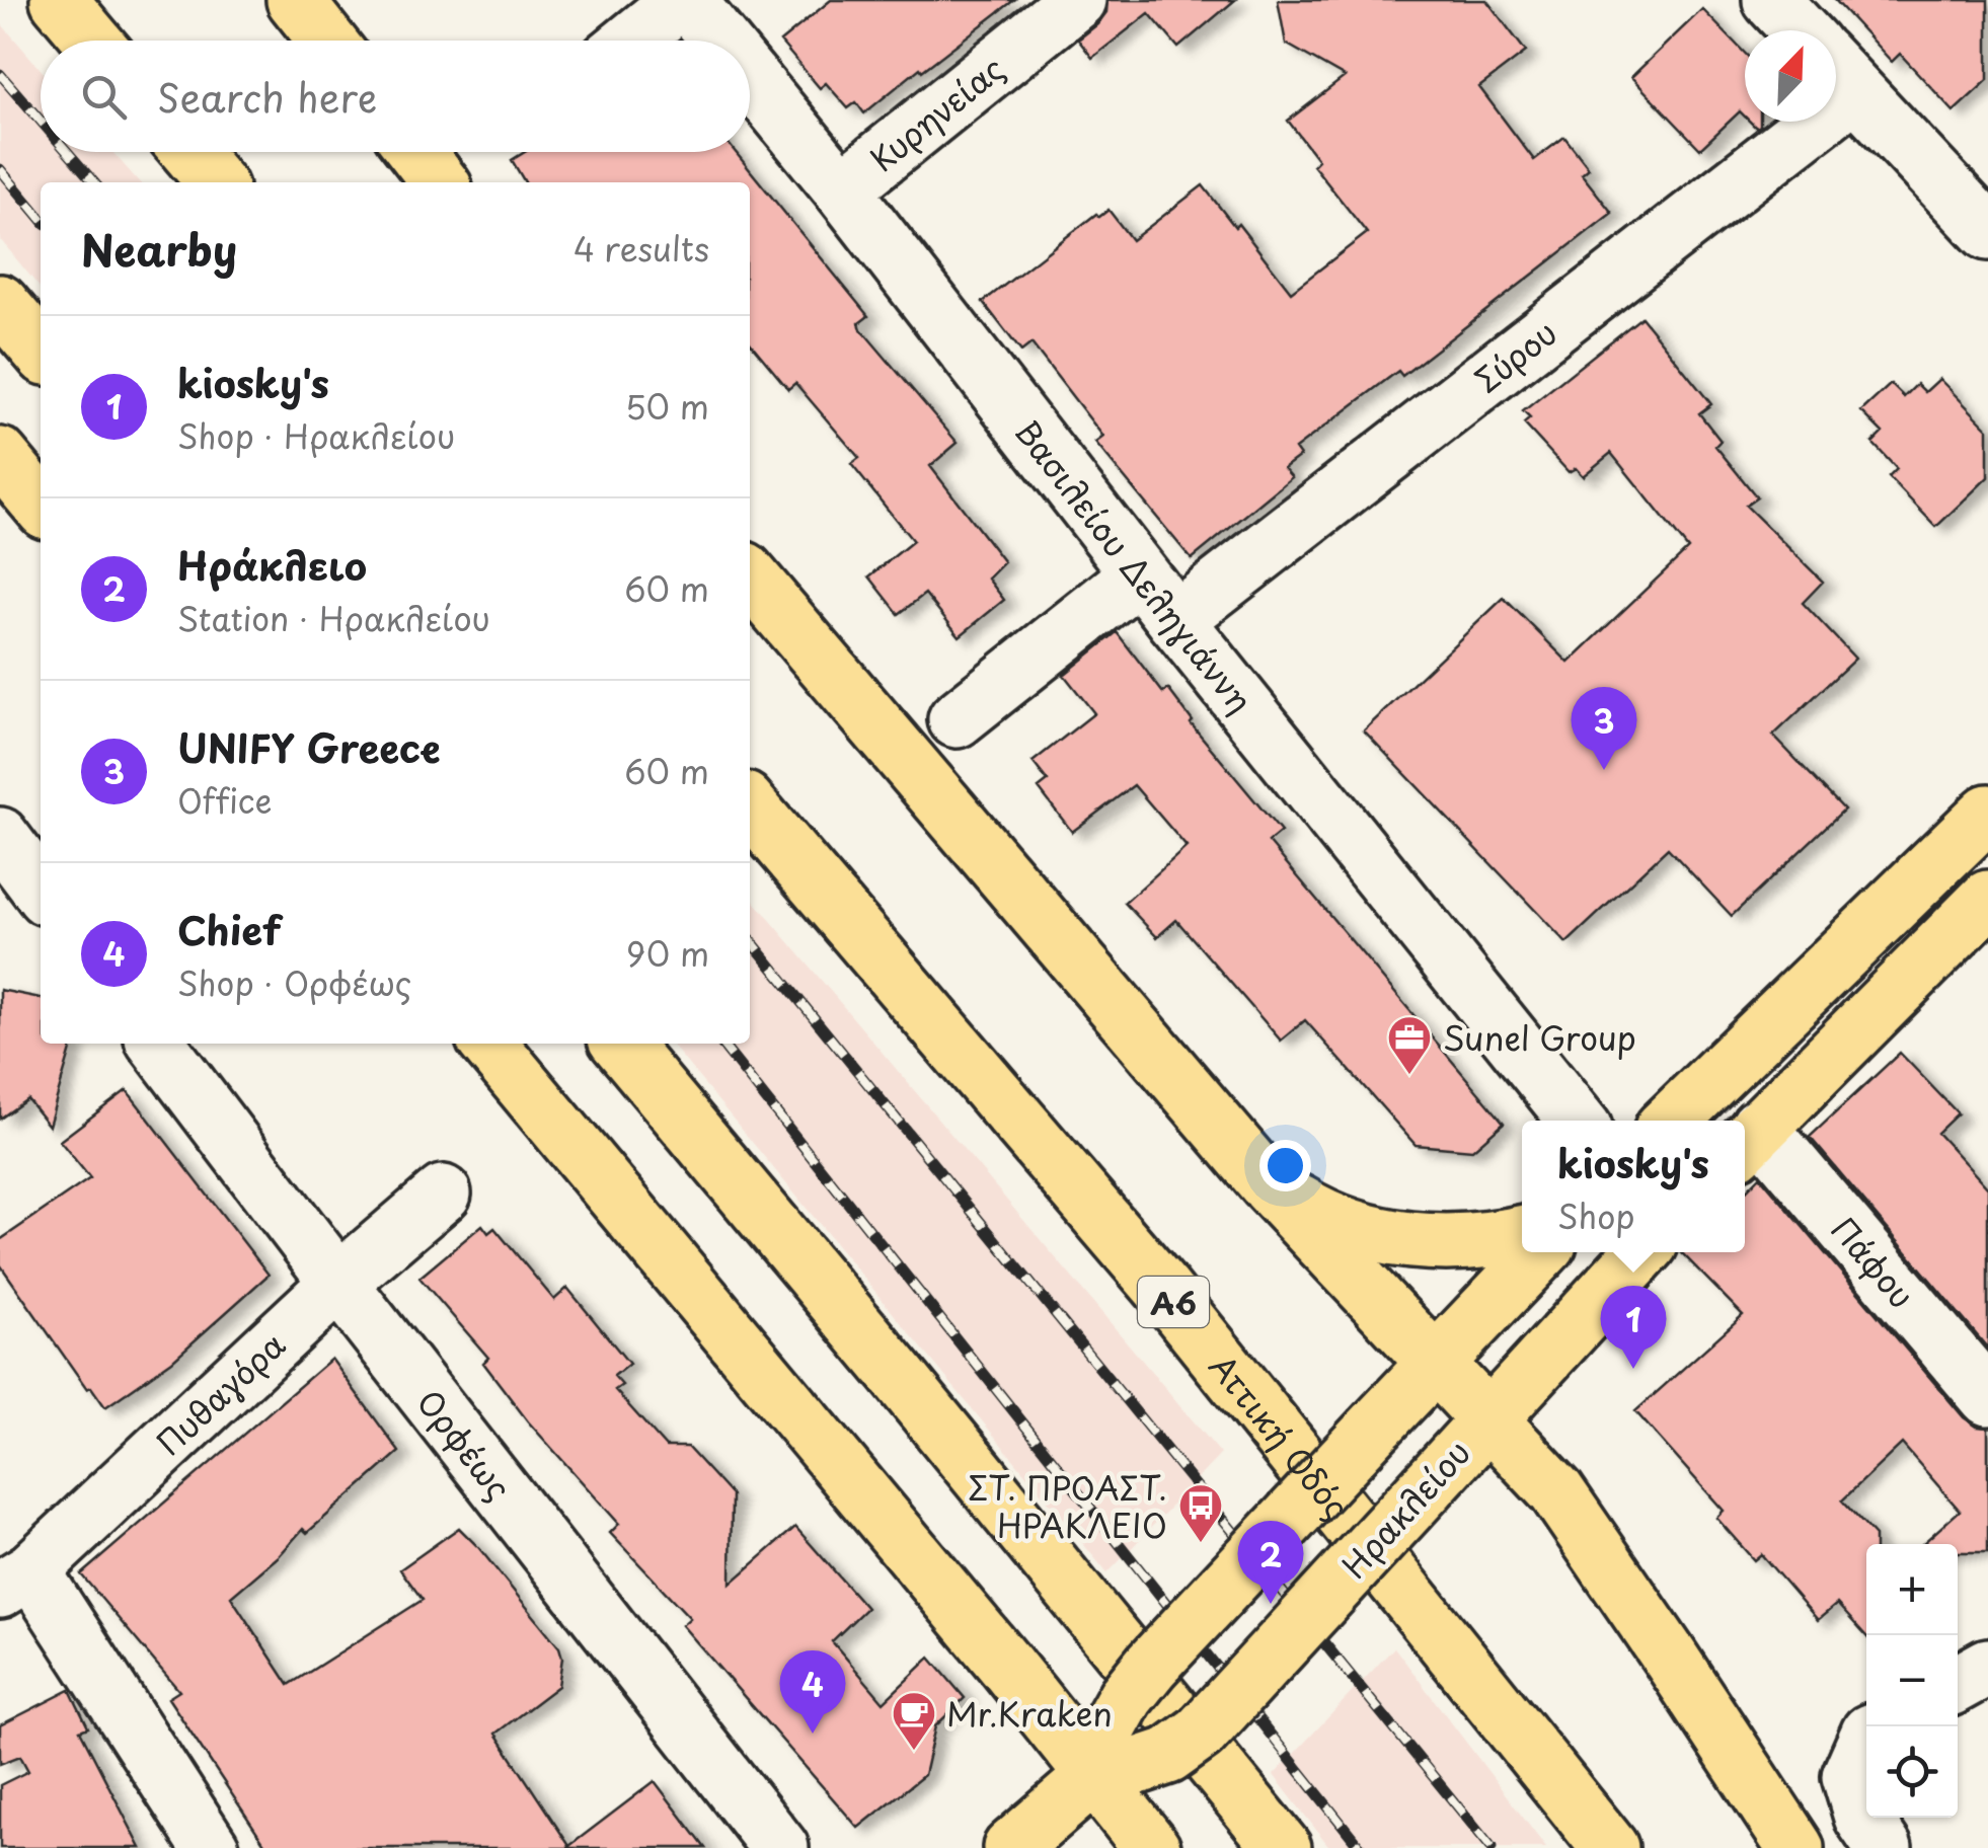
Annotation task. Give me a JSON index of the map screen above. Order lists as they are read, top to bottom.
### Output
{
  "streets": {
    "main road": ["Α6", "Αττική Οδός", "Ηρακλείου"],
    "street": [
      "Κυρηνείας",
      "Σύρου",
      "Βασιλείου Δεληγιάννη",
      "Πάφου",
      "Πυθαγόρα",
      "Ορφέως"
    ]
  },
  "crossings": [
    ["Κυρηνείας", "Βασιλείου Δεληγιάννη"],
    ["Σύρου", "Βασιλείου Δεληγιάννη"],
    ["Πυθαγόρα", "Ορφέως"]
  ],
  "places": {
    "office": ["Sunel Group"],
    "bus stop": ["ΣΤ. ΠΡΟΑΣΤ. ΗΡΑΚΛΕΙΟ"],
    "cafe": ["Mr.Kraken"]
  },
  "north": "top right",
  "page": {
    "search": "Search here",
    "heading": ["Nearby", "4 results"],
    "list": [
      {
        "mark": "1",
        "name": "kiosky's",
        "note": "Shop · Ηρακλείου",
        "value": "50 m"
      },
      {
        "mark": "2",
        "name": "Ηράκλειο",
        "note": "Station · Ηρακλείου",
        "value": "60 m"
      },
      {
        "mark": "3",
        "name": "UNIFY Greece",
        "note": "Office",
        "value": "60 m"
      },
      {
        "mark": "4",
        "name": "Chief",
        "note": "Shop · Ορφέως",
        "value": "90 m"
      }
    ],
    "pins": [
      "3",
      "1",
      "2",
      "4"
    ],
    "popup": ["kiosky's", "Shop"],
    "map_buttons": ["+", "−"]
  }
}
